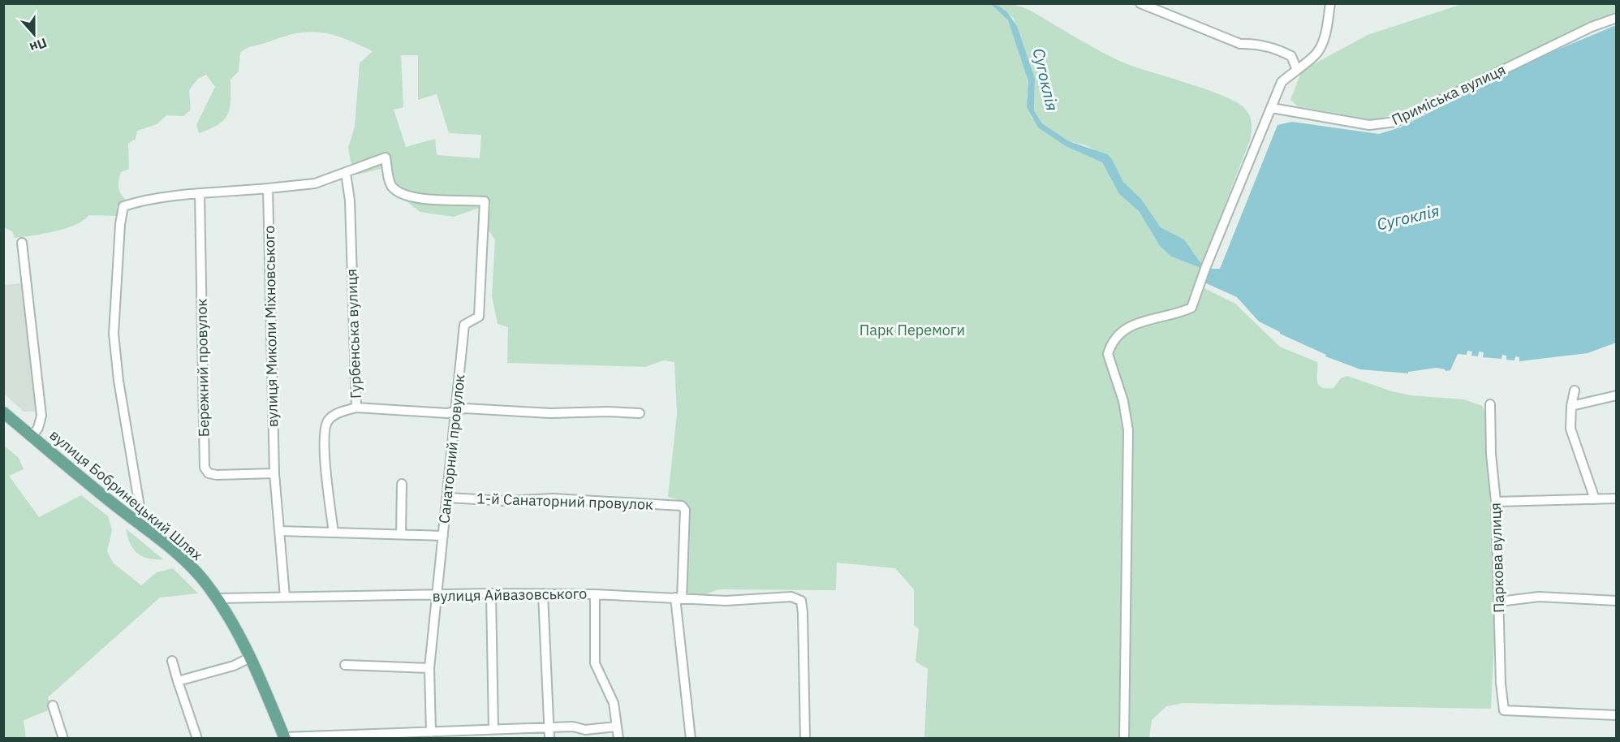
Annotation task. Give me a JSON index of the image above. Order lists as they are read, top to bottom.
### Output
{
  "streets": {
    "main road": ["вулиця Бобринецький Шлях"],
    "street": [
      "Приміська вулиця",
      "вулиця Миколи Міхновського",
      "Гурбенська вулиця",
      "Бережний провулок",
      "Санаторний провулок",
      "1-й Санаторний провулок",
      "Паркова вулиця",
      "вулиця Айвазовського"
    ]
  },
  "crossings": [
    ["вулиця Миколи Міхновського", "Бережний провулок"],
    ["вулиця Миколи Міхновського", "Санаторний провулок"],
    ["вулиця Миколи Міхновського", "вулиця Айвазовського"],
    ["Гурбенська вулиця", "Санаторний провулок"],
    ["Санаторний провулок", "1-й Санаторний провулок"],
    ["Санаторний провулок", "вулиця Айвазовського"],
    ["вулиця Бобринецький Шлях", "вулиця Айвазовського"],
    ["1-й Санаторний провулок", "вулиця Айвазовського"]
  ],
  "water": ["Сугоклія"],
  "parks": ["Парк Перемоги"],
  "north": "bottom"
}
